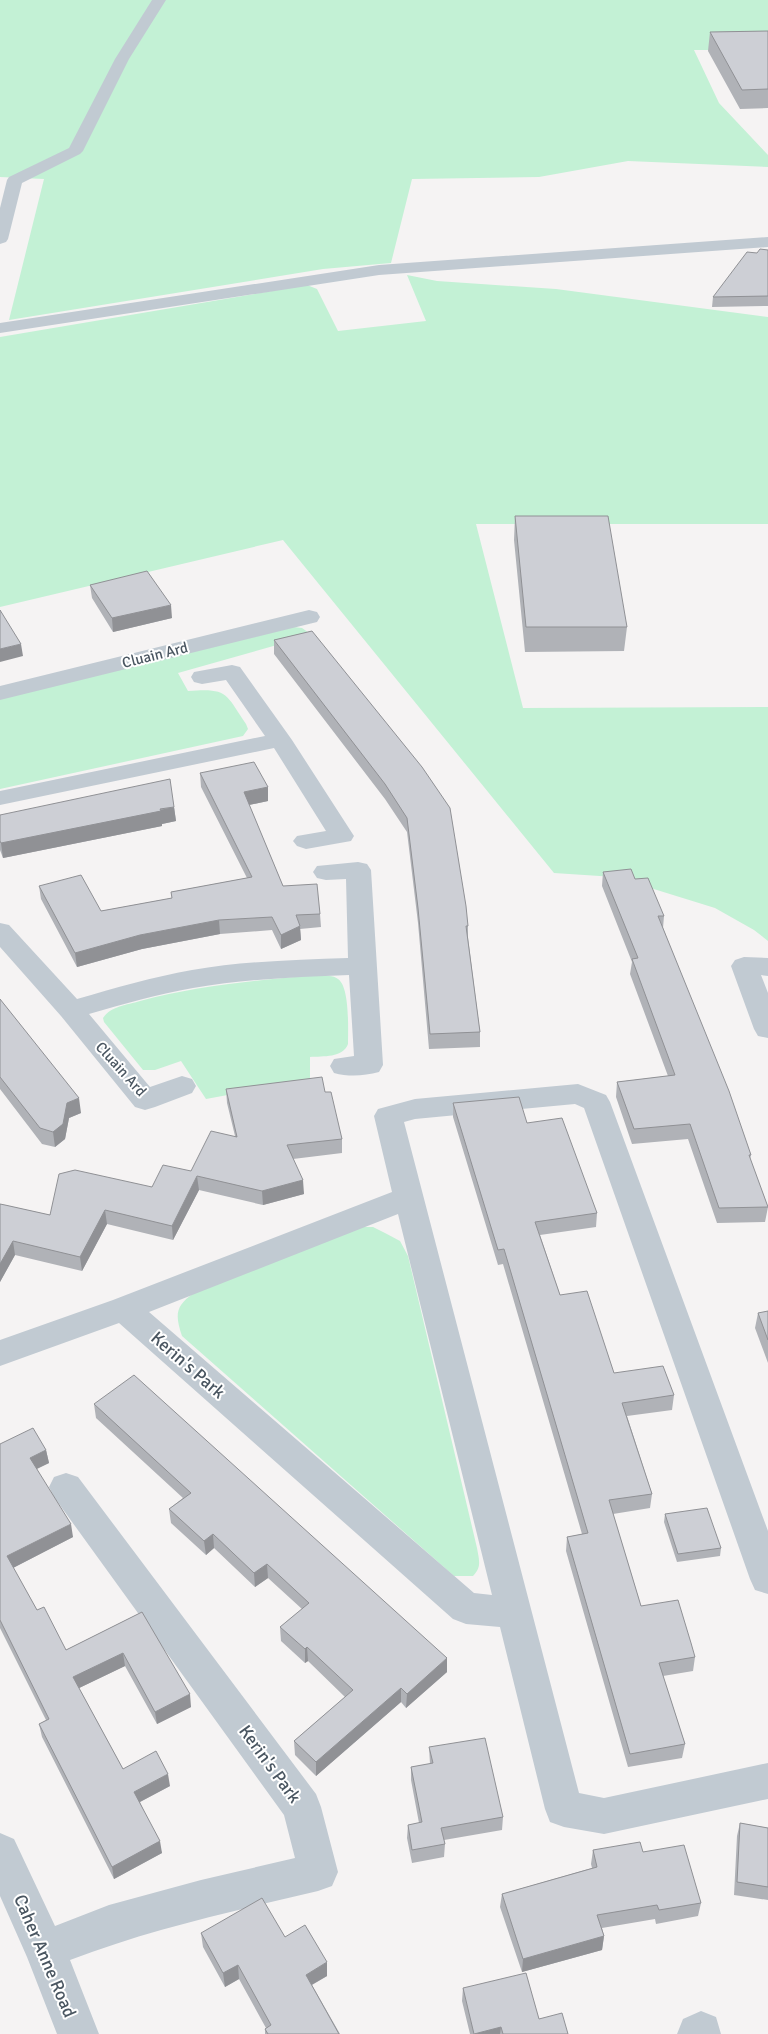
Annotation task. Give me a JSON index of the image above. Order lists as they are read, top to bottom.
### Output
{
  "streets": {
    "street": ["Cluain Ard", "Kerin's Park", "Caher Anne Road"]
  },
  "crossings": [
    ["Kerin's Park", "Caher Anne Road"]
  ]
}
